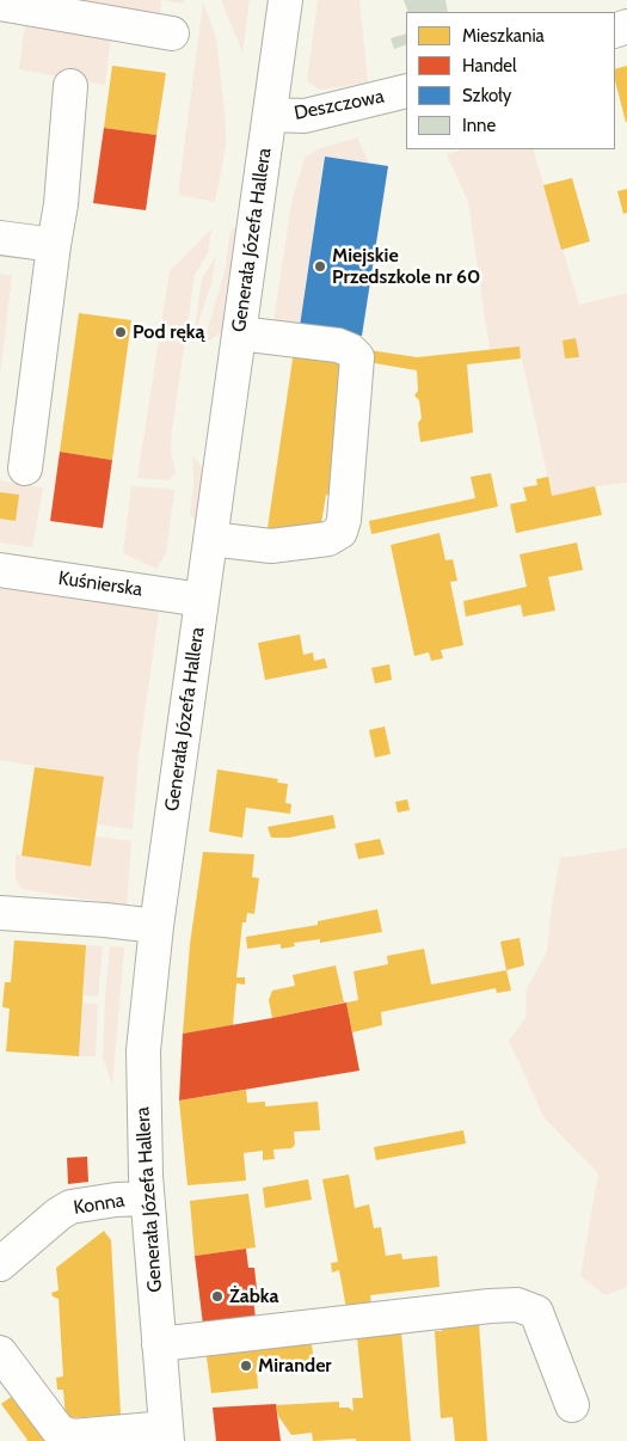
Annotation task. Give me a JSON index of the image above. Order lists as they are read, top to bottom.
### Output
{
  "streets": {
    "street": [
      "Deszczowa",
      "Generała Józefa Hallera",
      "Kuśnierska",
      "Konna"
    ]
  },
  "crossings": [
    ["Deszczowa", "Generała Józefa Hallera"],
    ["Generała Józefa Hallera", "Kuśnierska"],
    ["Generała Józefa Hallera", "Konna"]
  ],
  "places": [
    "Miejskie Przedszkole nr 60",
    "Pod ręką",
    "Żabka",
    "Mirander"
  ],
  "legend": [
    "Mieszkania",
    "Handel",
    "Szkoły",
    "Inne"
  ]
}
